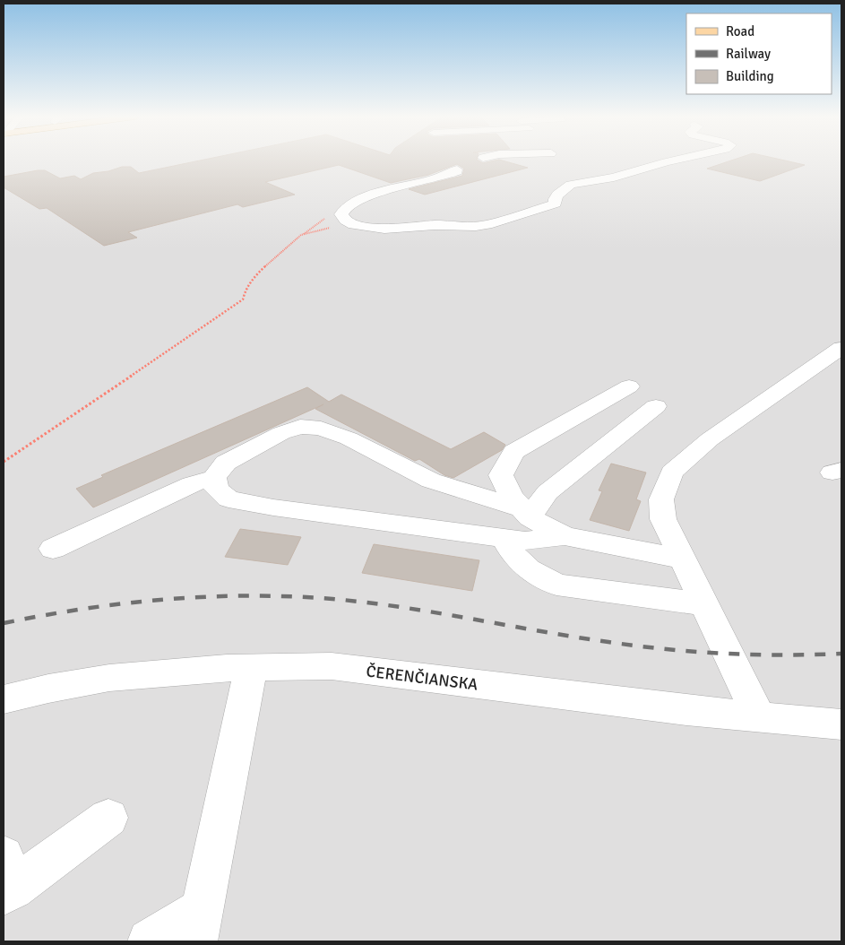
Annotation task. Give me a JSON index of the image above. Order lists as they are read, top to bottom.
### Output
{
  "streets": {
    "street": ["ČERENČIANSKA"]
  },
  "legend": ["Road", "Railway", "Building"]
}
